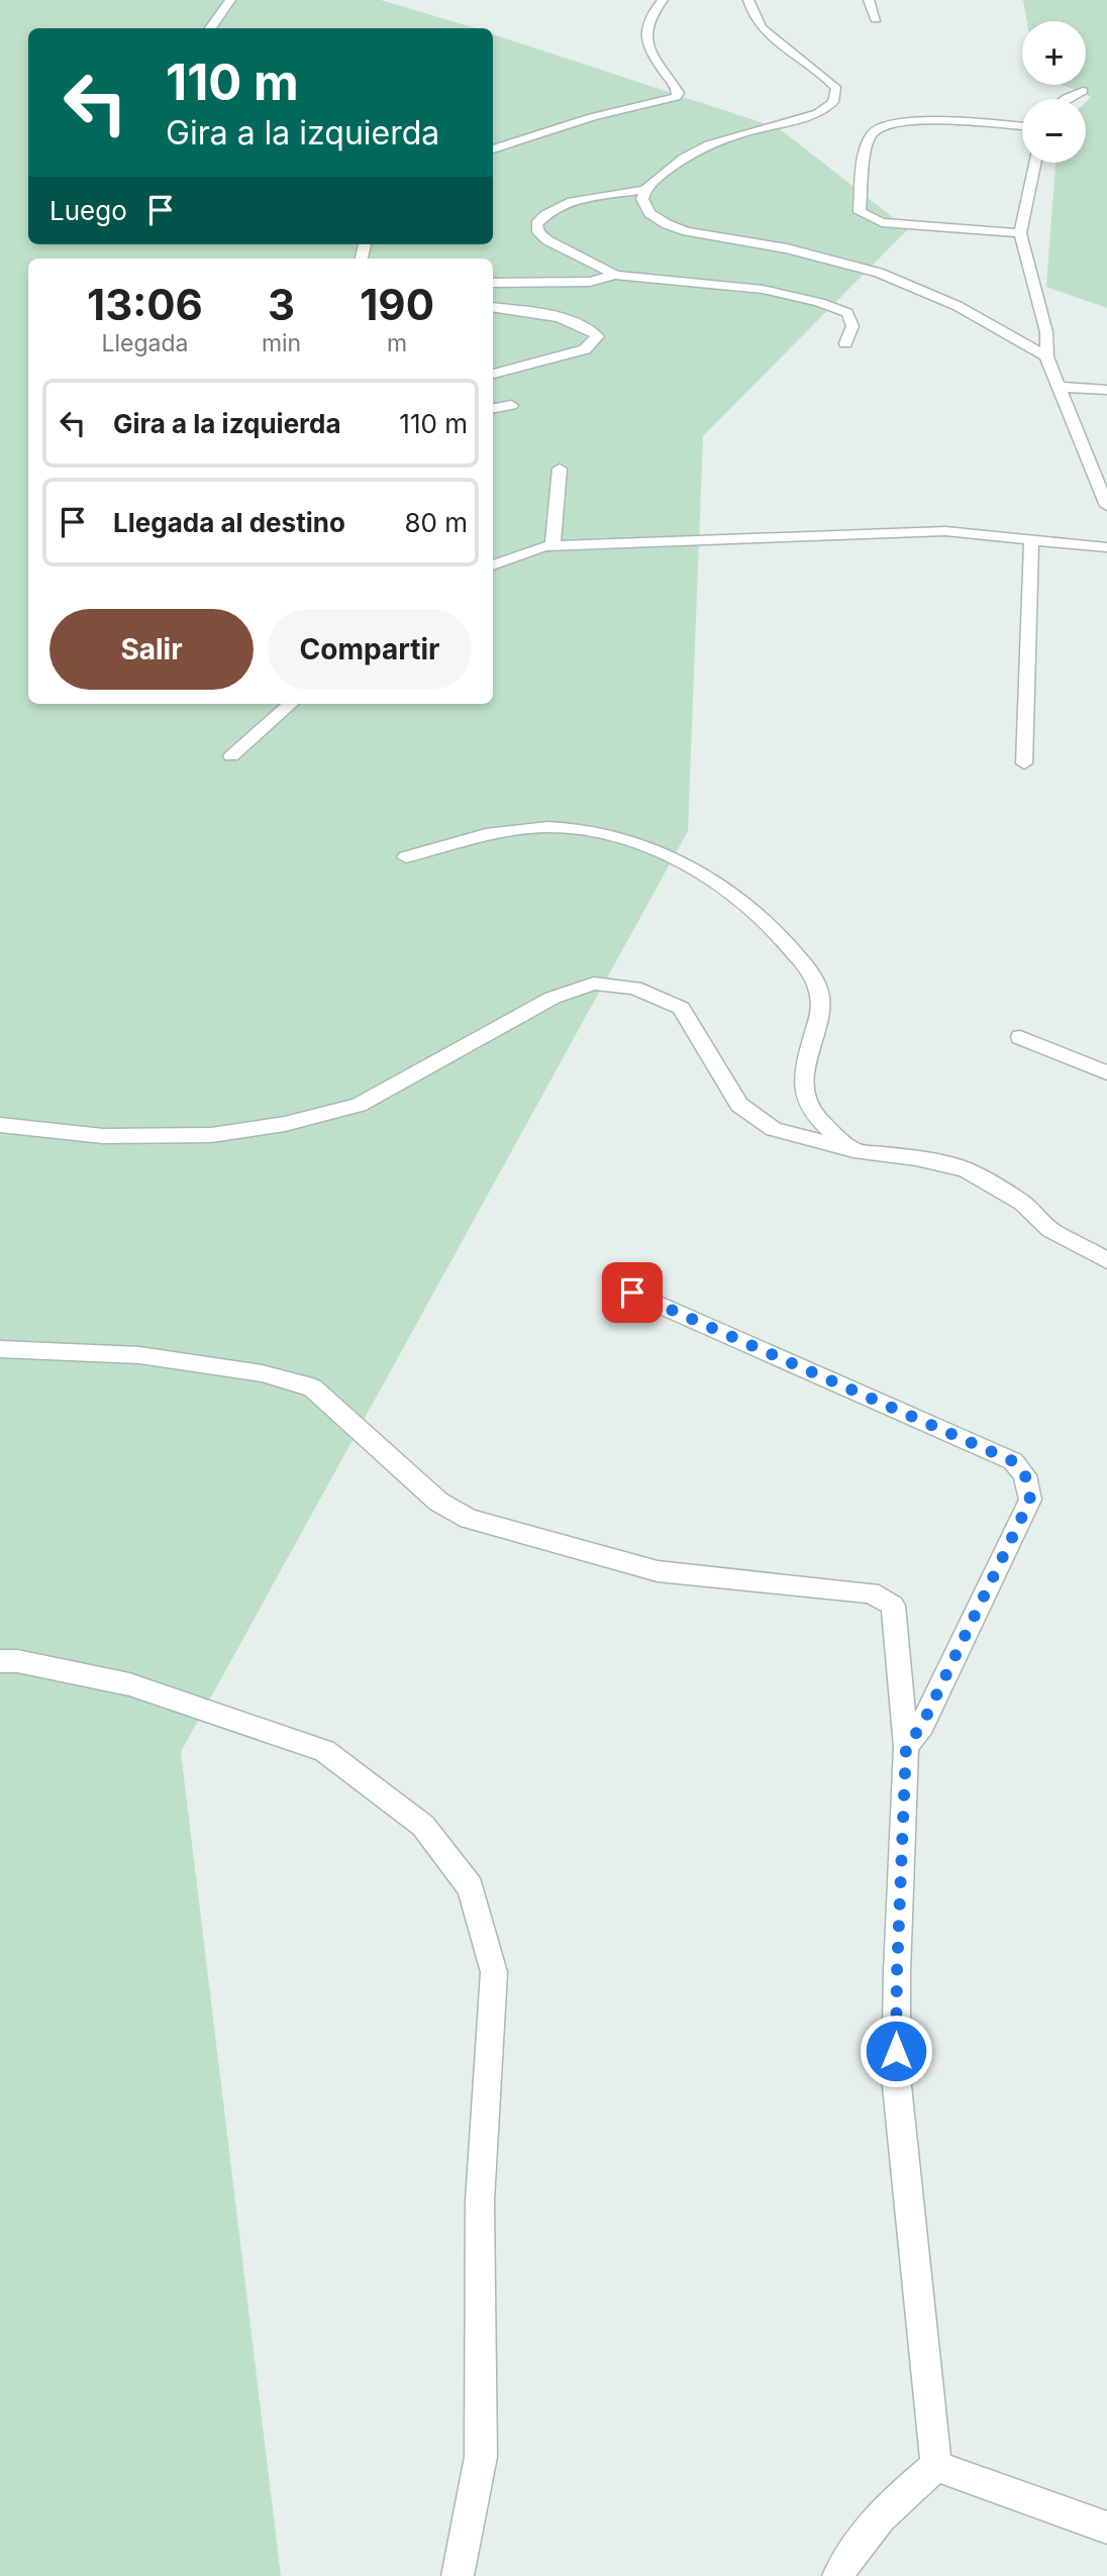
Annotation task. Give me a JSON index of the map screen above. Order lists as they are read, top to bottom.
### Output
{
  "page": {
    "map_buttons": ["+", "−"],
    "turn": ["110 m", "Gira a la izquierda"],
    "then": "Luego",
    "eta": [
      "13:06",
      "Llegada",
      "3",
      "min",
      "190",
      "m"
    ],
    "list": [
      {
        "name": "Gira a la izquierda",
        "value": "110 m"
      },
      {
        "name": "Llegada al destino",
        "value": "80 m"
      }
    ],
    "buttons": ["Salir", "Compartir"]
  }
}
